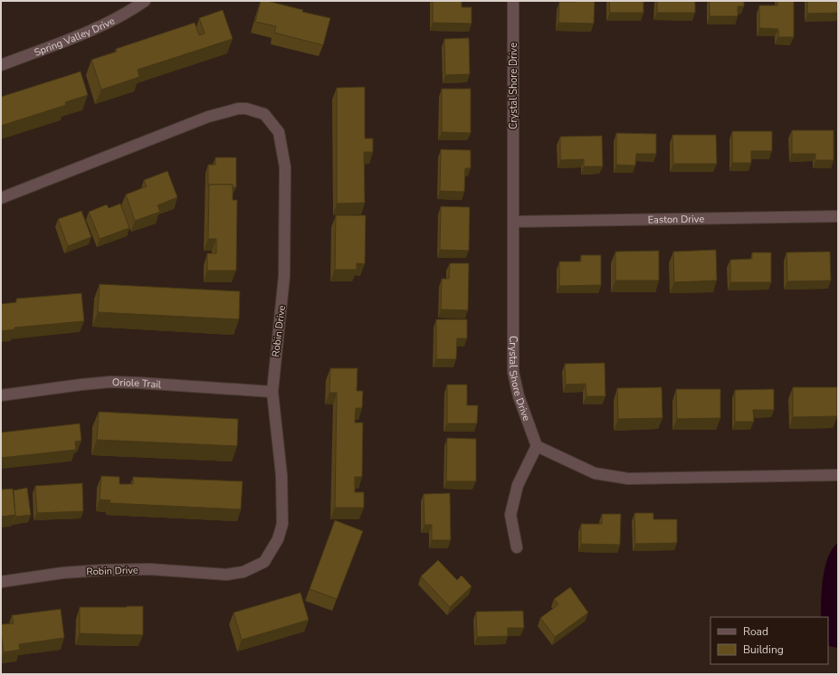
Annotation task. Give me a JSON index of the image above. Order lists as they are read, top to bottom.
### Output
{
  "streets": {
    "street": [
      "Spring Valley Drive",
      "Crystal Shore Drive",
      "Easton Drive",
      "Robin Drive",
      "Oriole Trail"
    ]
  },
  "crossings": [
    ["Crystal Shore Drive", "Easton Drive"],
    ["Robin Drive", "Oriole Trail"]
  ],
  "legend": ["Road", "Building"]
}
